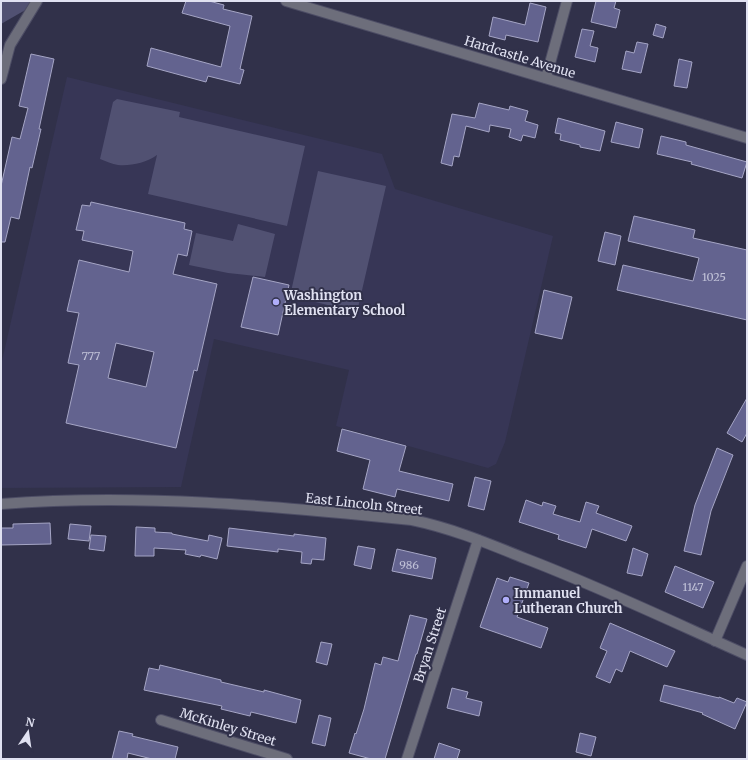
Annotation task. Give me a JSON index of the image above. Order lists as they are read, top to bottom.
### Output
{
  "streets": {
    "street": [
      "Hardcastle Avenue",
      "East Lincoln Street",
      "Bryan Street",
      "McKinley Street"
    ]
  },
  "crossings": [
    ["East Lincoln Street", "Bryan Street"]
  ],
  "places": ["Washington Elementary School", "Immanuel Lutheran Church"],
  "house_numbers": [
    "1025",
    "777",
    "986",
    "1147"
  ],
  "north": "top"
}
